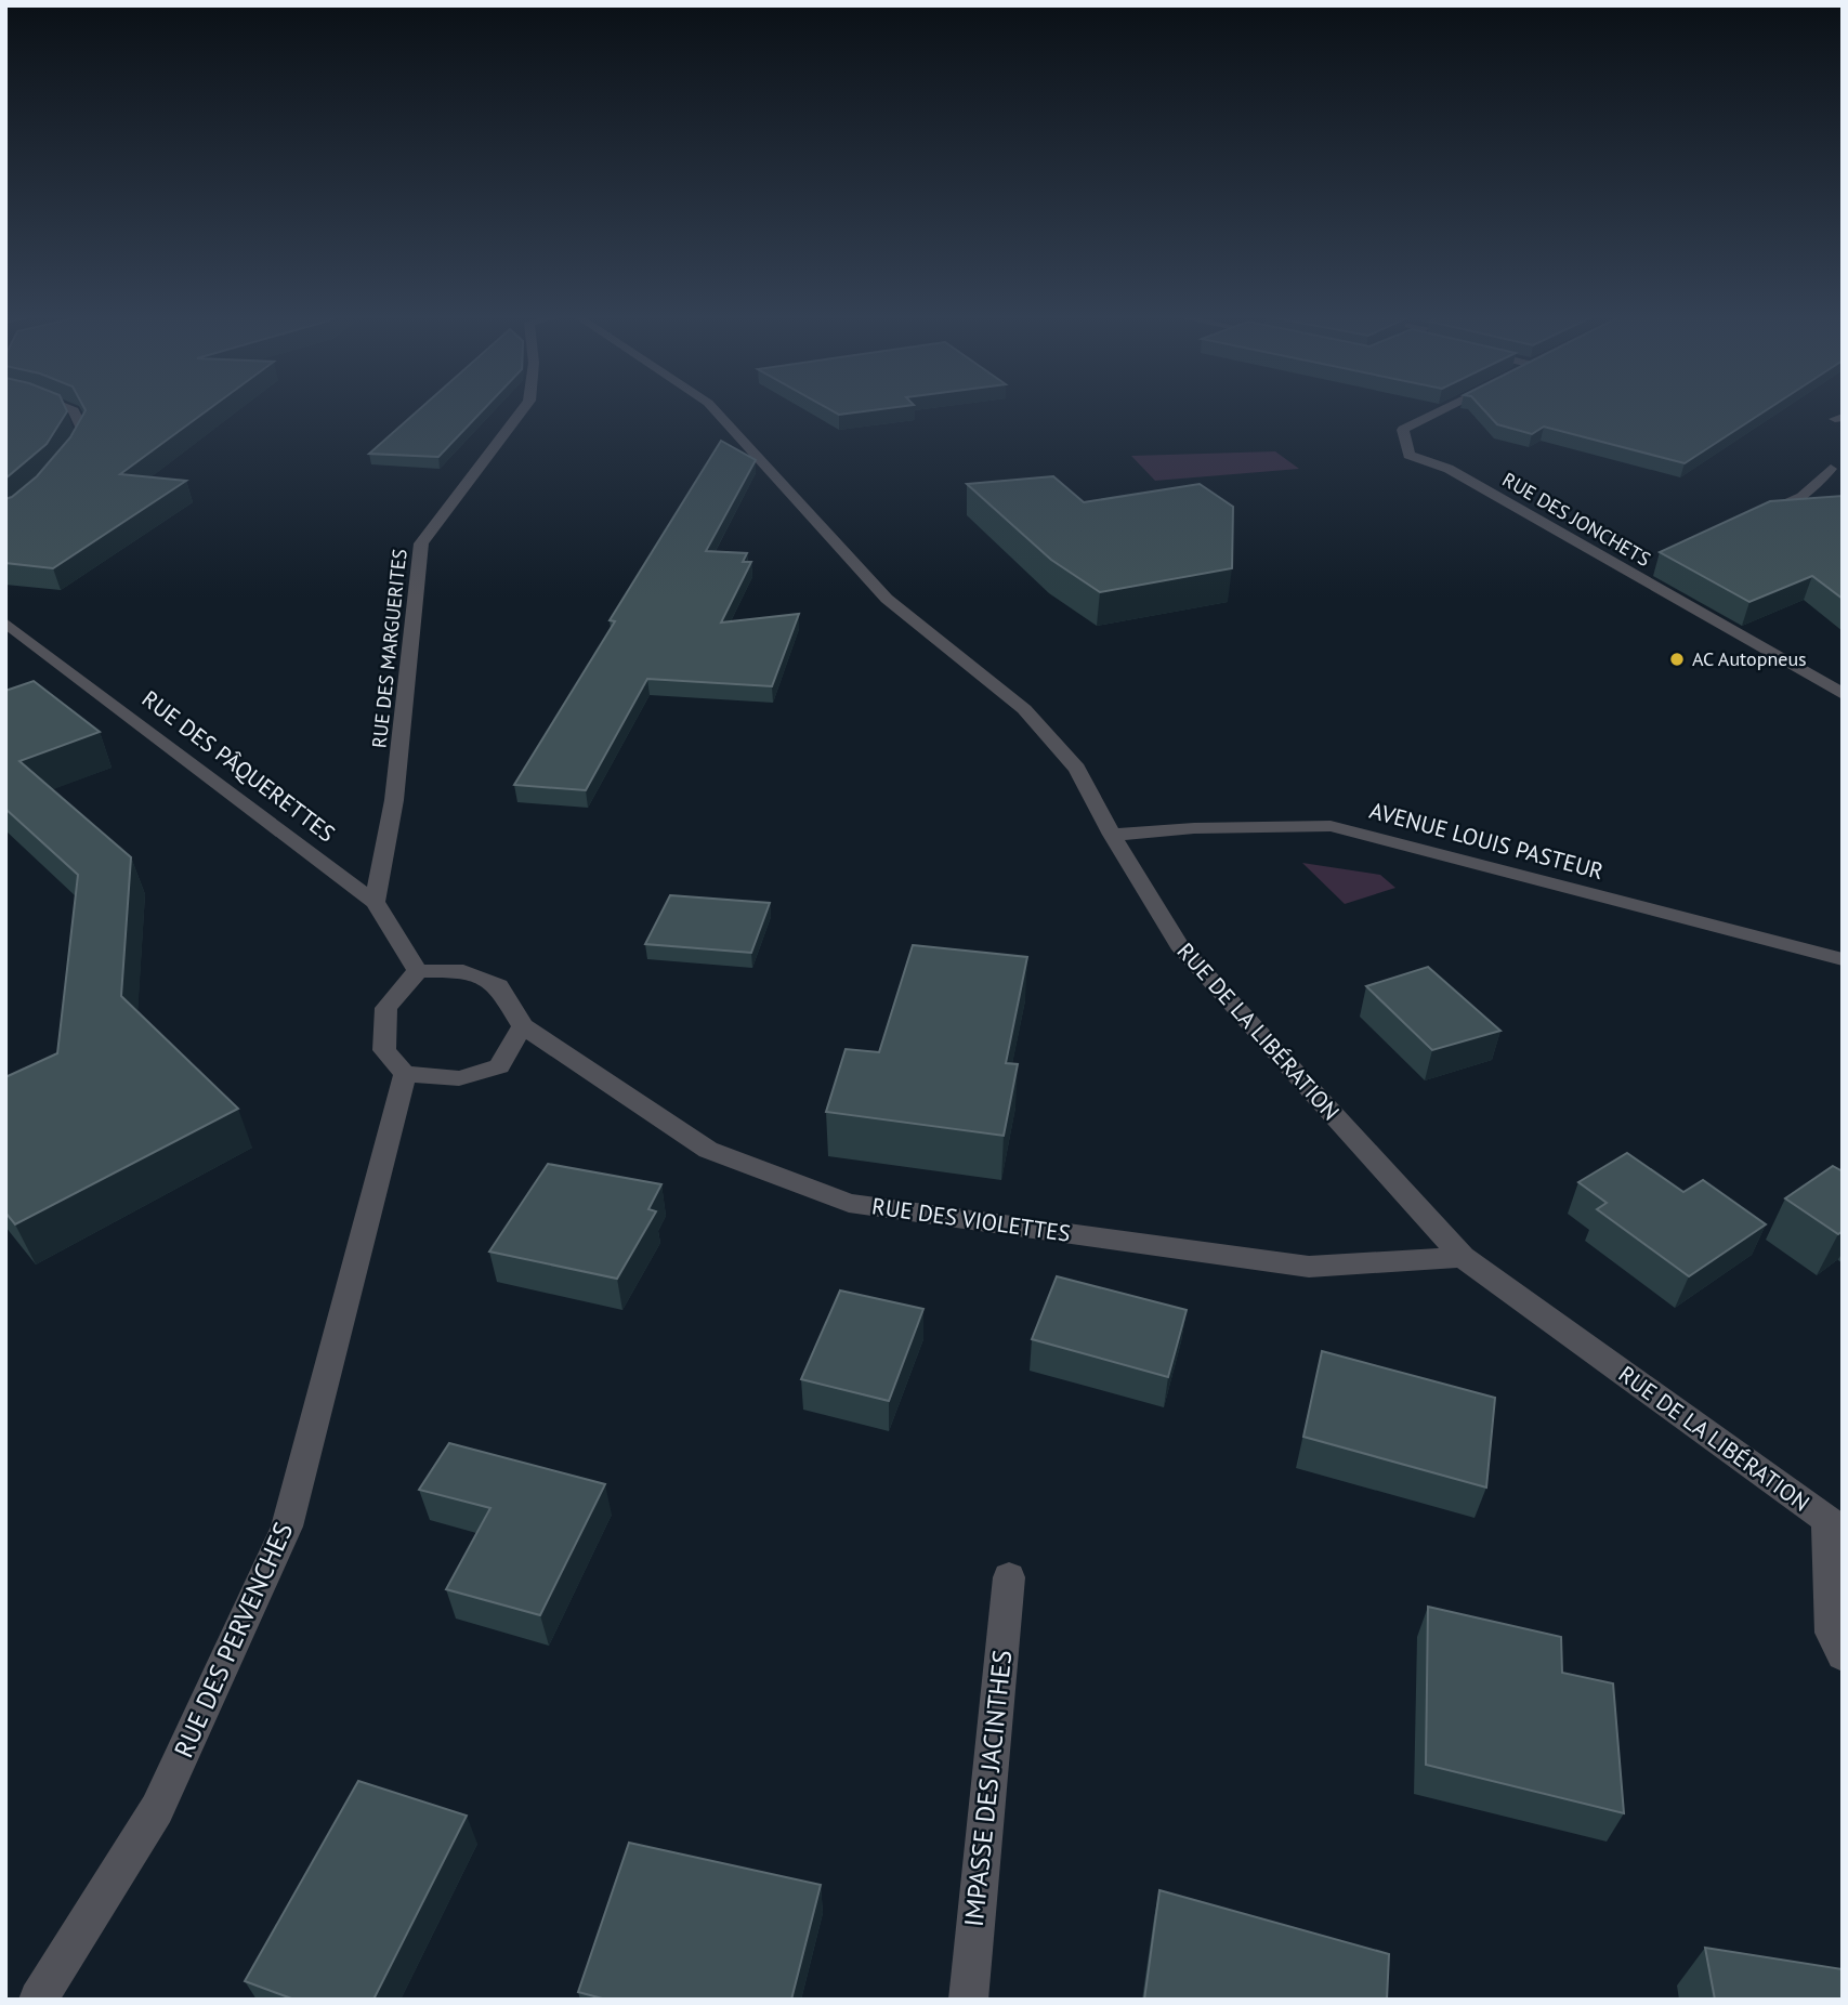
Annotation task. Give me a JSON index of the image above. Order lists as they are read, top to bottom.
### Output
{
  "streets": {
    "street": [
      "RUE DES JONCHETS",
      "RUE DES MARGUERITES",
      "RUE DES PÂQUERETTES",
      "AVENUE LOUIS PASTEUR",
      "RUE DE LA LIBÉRATION",
      "RUE DES VIOLETTES",
      "RUE DES PERVENCHES",
      "IMPASSE DES JACINTHES"
    ]
  },
  "crossings": [
    ["RUE DES MARGUERITES", "RUE DES PÂQUERETTES"],
    ["RUE DES PÂQUERETTES", "RUE DES VIOLETTES"],
    ["RUE DES PÂQUERETTES", "RUE DES PERVENCHES"],
    ["AVENUE LOUIS PASTEUR", "RUE DE LA LIBÉRATION"],
    ["RUE DE LA LIBÉRATION", "RUE DES VIOLETTES"],
    ["RUE DES VIOLETTES", "RUE DES PERVENCHES"]
  ],
  "places": ["AC Autopneus"]
}
